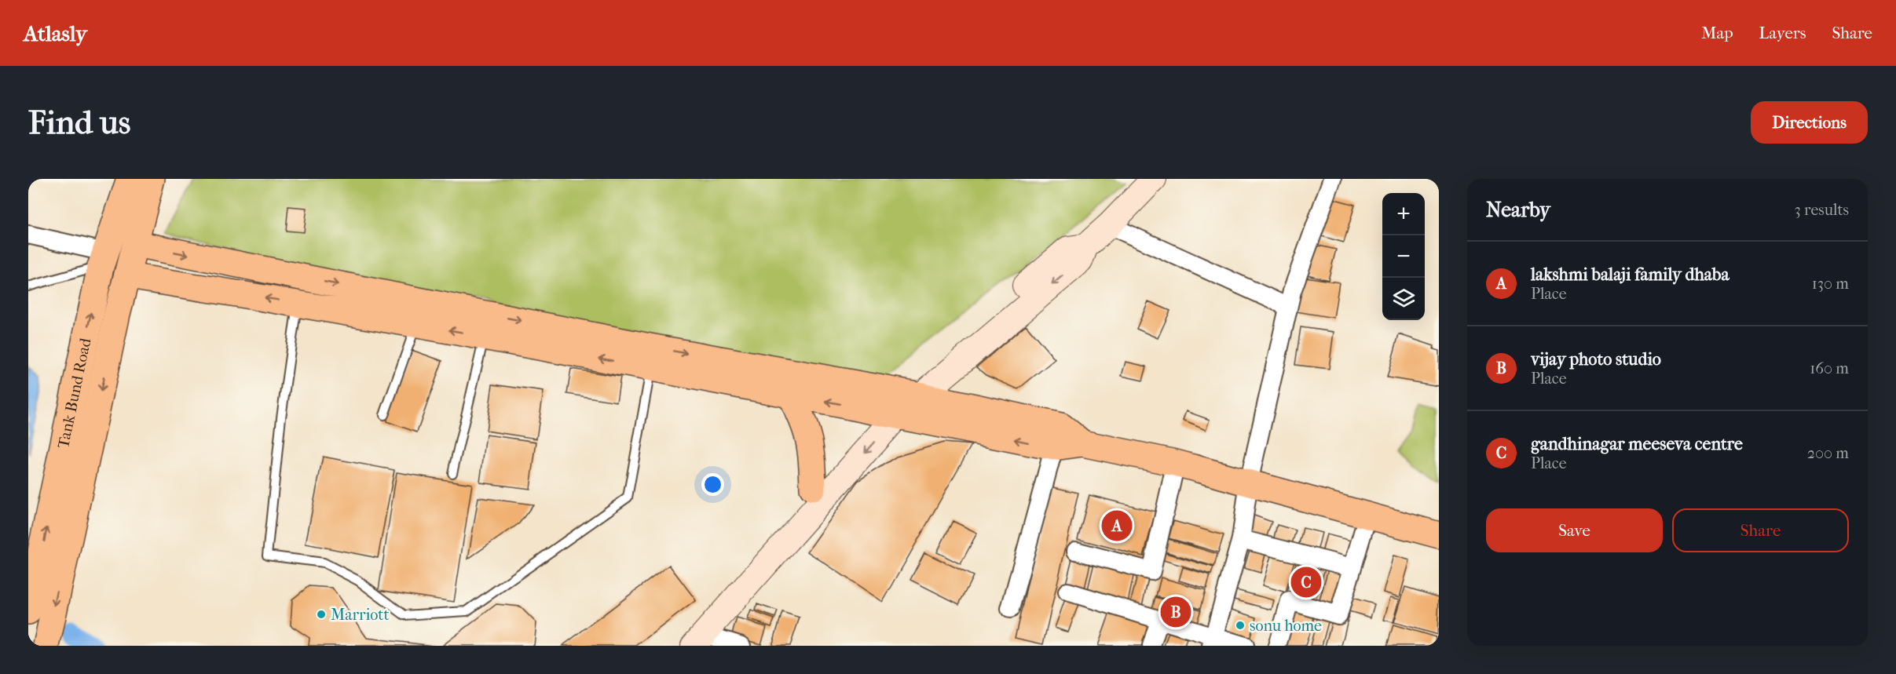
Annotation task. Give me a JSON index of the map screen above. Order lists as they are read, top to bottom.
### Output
{
  "streets": {
    "main road": ["Tank Bund Road"]
  },
  "places": ["Marriott", "sonu home"],
  "page": {
    "header": "Atlasly",
    "nav": ["Map", "Layers", "Share"],
    "buttons": [
      "Directions",
      ["Save", "Share"]
    ],
    "title": "Find us",
    "heading": ["Nearby", "3 results"],
    "map_buttons": ["+", "−"],
    "list": [
      {
        "mark": "A",
        "name": "lakshmi balaji family dhaba",
        "note": "Place",
        "value": "130 m"
      },
      {
        "mark": "B",
        "name": "vijay photo studio",
        "note": "Place",
        "value": "160 m"
      },
      {
        "mark": "C",
        "name": "gandhinagar meeseva centre",
        "note": "Place",
        "value": "200 m"
      }
    ],
    "pins": ["A", "C", "B"]
  }
}
